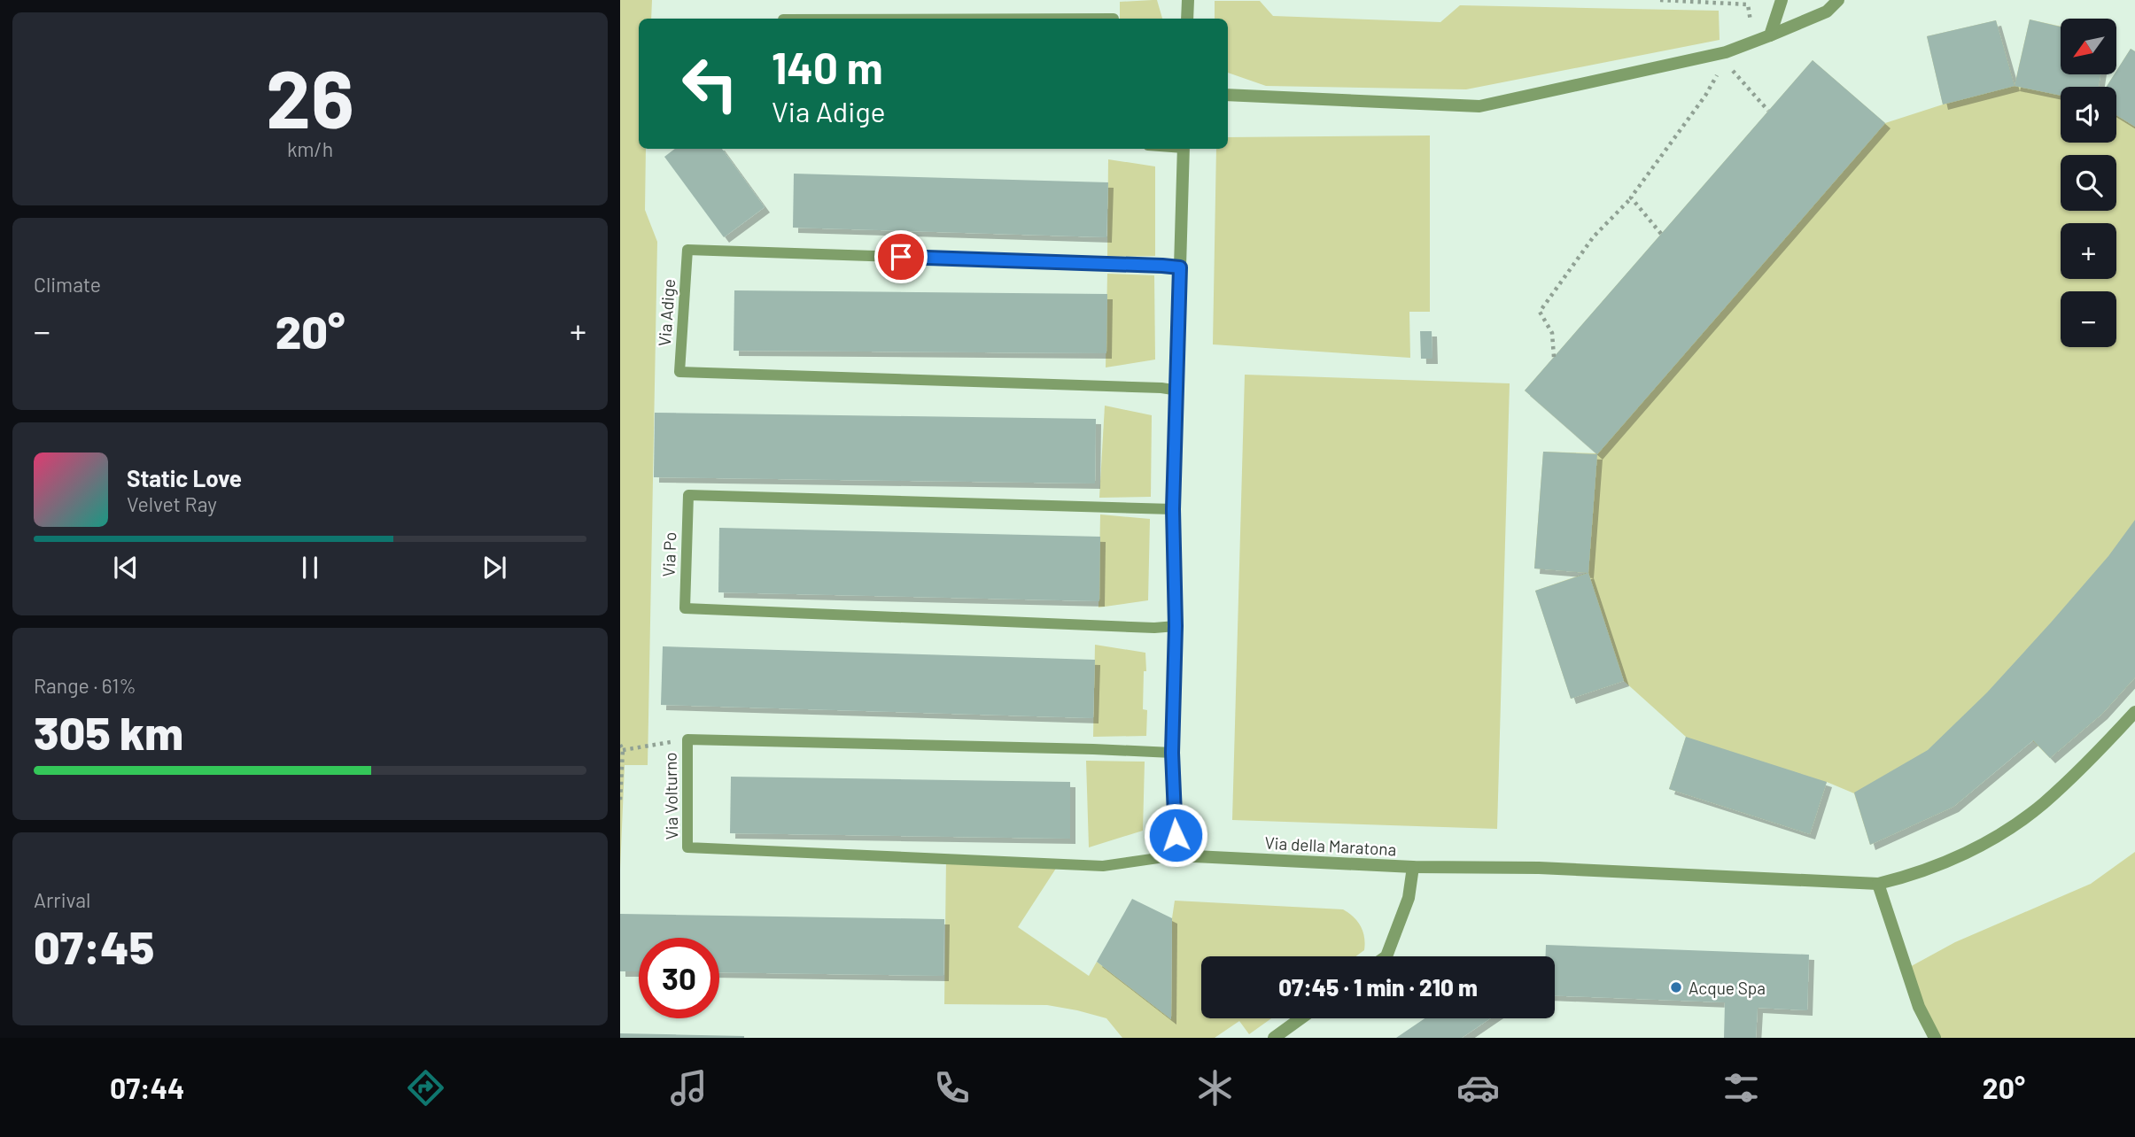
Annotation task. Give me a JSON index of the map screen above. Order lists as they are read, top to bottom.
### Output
{
  "streets": {
    "street": ["Via della Maratona"],
    "lane": ["Via Adige", "Via Po", "Via Volturno"]
  },
  "crossings": [
    ["Via Volturno", "Via della Maratona"]
  ],
  "places": ["Acque Spa"],
  "north": "bottom left",
  "page": {
    "tile": [
      ["26", "km/h"],
      "Climate",
      ["Range · 61%", "305 km"],
      ["Arrival", "07:45"]
    ],
    "map_buttons": ["+", "−"],
    "turn": ["140 m", "Via Adige"],
    "heat": ["−", "20°", "+"],
    "song": ["Static Love", "Velvet Ray"],
    "limit": "30",
    "trip": "07:45 · 1 min · 210 m",
    "tabs": ["07:44", "20°"]
  }
}
